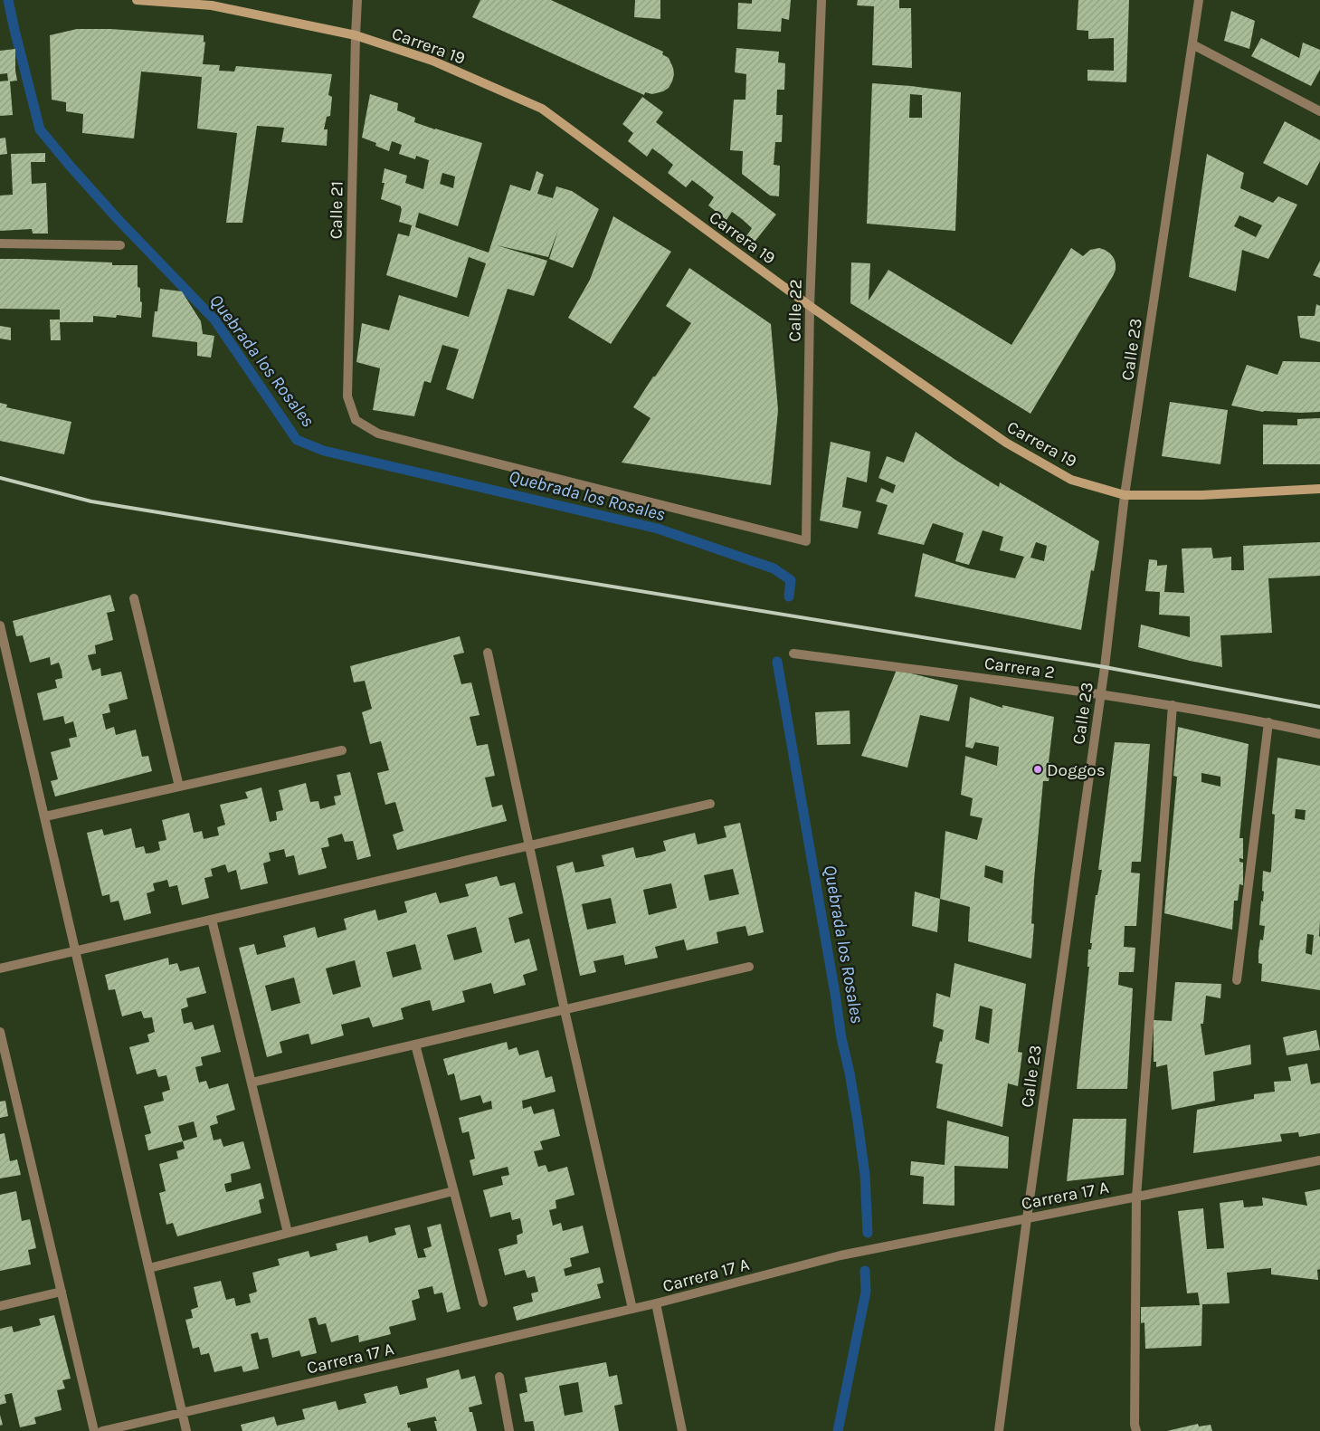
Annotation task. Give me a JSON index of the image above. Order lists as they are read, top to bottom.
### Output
{
  "streets": {
    "street": [
      "Carrera 19",
      "Calle 21",
      "Calle 22",
      "Calle 23",
      "Carrera 2",
      "Carrera 17 A"
    ]
  },
  "crossings": [
    ["Carrera 19", "Calle 21"],
    ["Carrera 19", "Calle 22"],
    ["Carrera 19", "Calle 23"],
    ["Calle 21", "Calle 22"],
    ["Calle 23", "Carrera 2"],
    ["Calle 23", "Carrera 17 A"]
  ],
  "water": ["Quebrada los Rosales"],
  "places": ["Doggos"]
}
